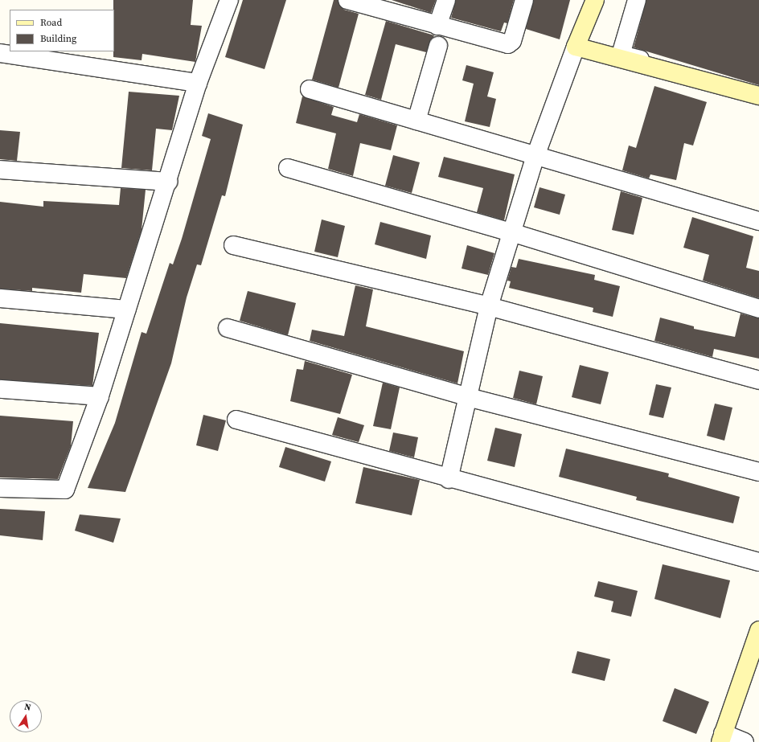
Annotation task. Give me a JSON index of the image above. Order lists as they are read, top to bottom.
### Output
{
  "legend": ["Road", "Building"],
  "north": "top"
}
